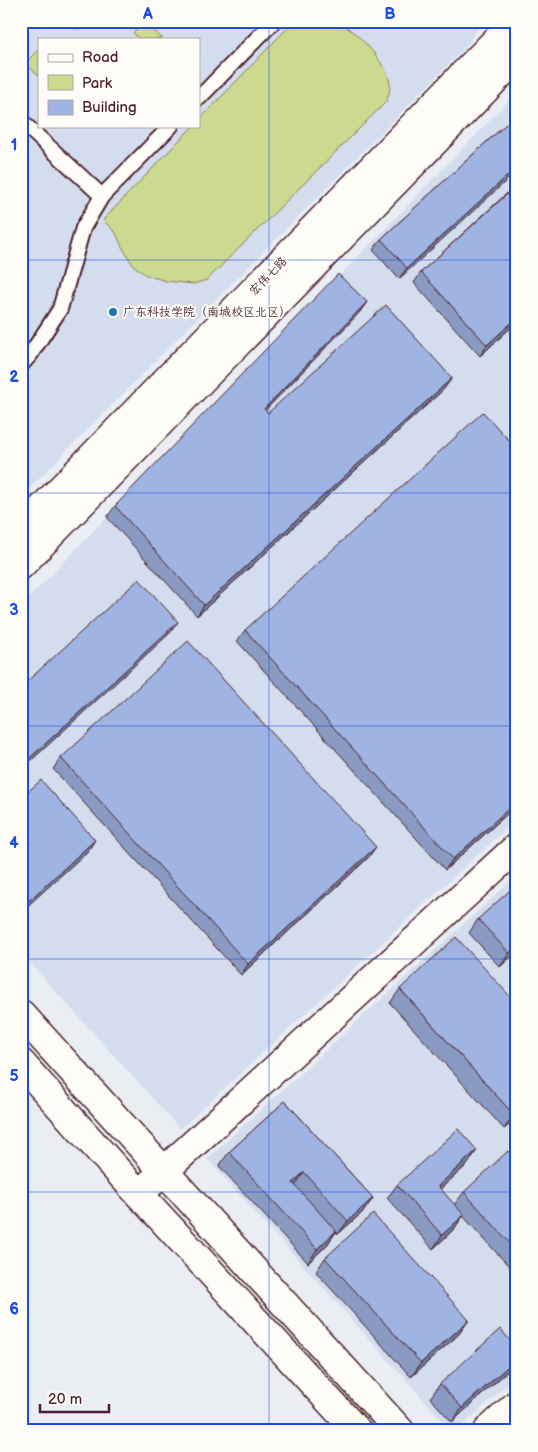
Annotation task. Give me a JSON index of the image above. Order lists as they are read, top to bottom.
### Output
{
  "streets": {
    "street": ["宏伟七路"]
  },
  "places": ["广东科技学院（南城校区北区）"],
  "legend": ["Road", "Park", "Building"],
  "scale_bar": "20 m",
  "grid": {
    "columns": ["A", "B"],
    "rows": [
      "1",
      "2",
      "3",
      "4",
      "5",
      "6"
    ]
  }
}
